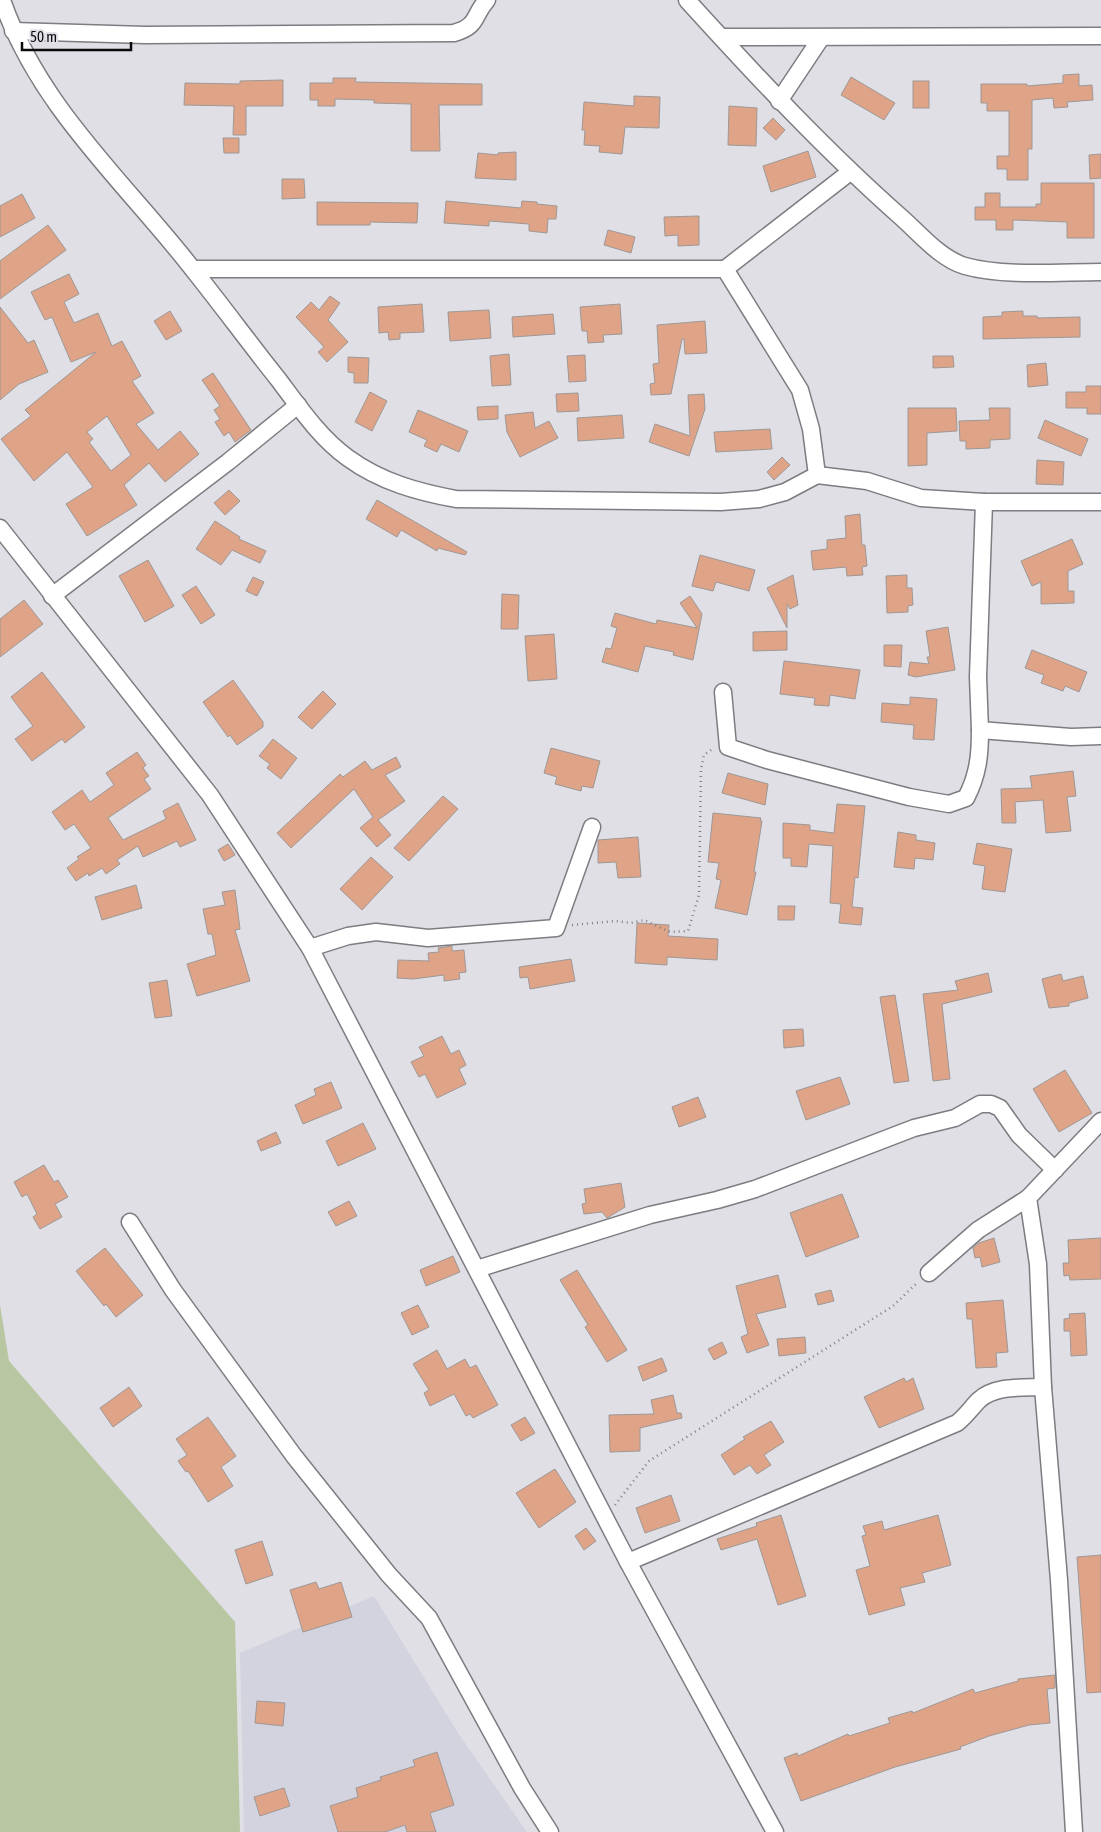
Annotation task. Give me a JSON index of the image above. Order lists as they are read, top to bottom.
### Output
{
  "scale_bar": "50 m"
}
